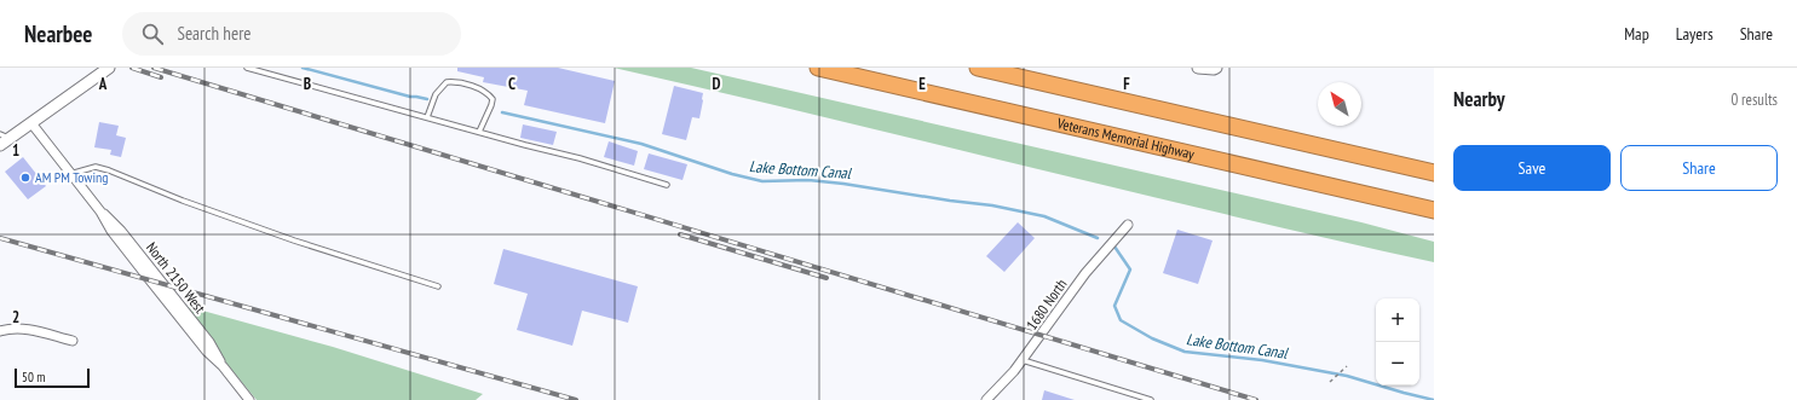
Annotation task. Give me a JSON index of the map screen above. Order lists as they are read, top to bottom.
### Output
{
  "streets": {
    "highway": ["Veterans Memorial Highway"],
    "street": ["North 2150 West", "1680 North"]
  },
  "water": ["Lake Bottom Canal"],
  "places": ["AM PM Towing"],
  "scale_bar": "50 m",
  "north": "top left",
  "page": {
    "header": "Nearbee",
    "search": "Search here",
    "nav": ["Map", "Layers", "Share"],
    "heading": ["Nearby", "0 results"],
    "buttons": ["Save", "Share"],
    "map_buttons": ["+", "−"],
    "scale": "50 m"
  },
  "grid": {
    "columns": [
      "A",
      "B",
      "C",
      "D",
      "E",
      "F"
    ],
    "rows": ["1", "2"]
  }
}
